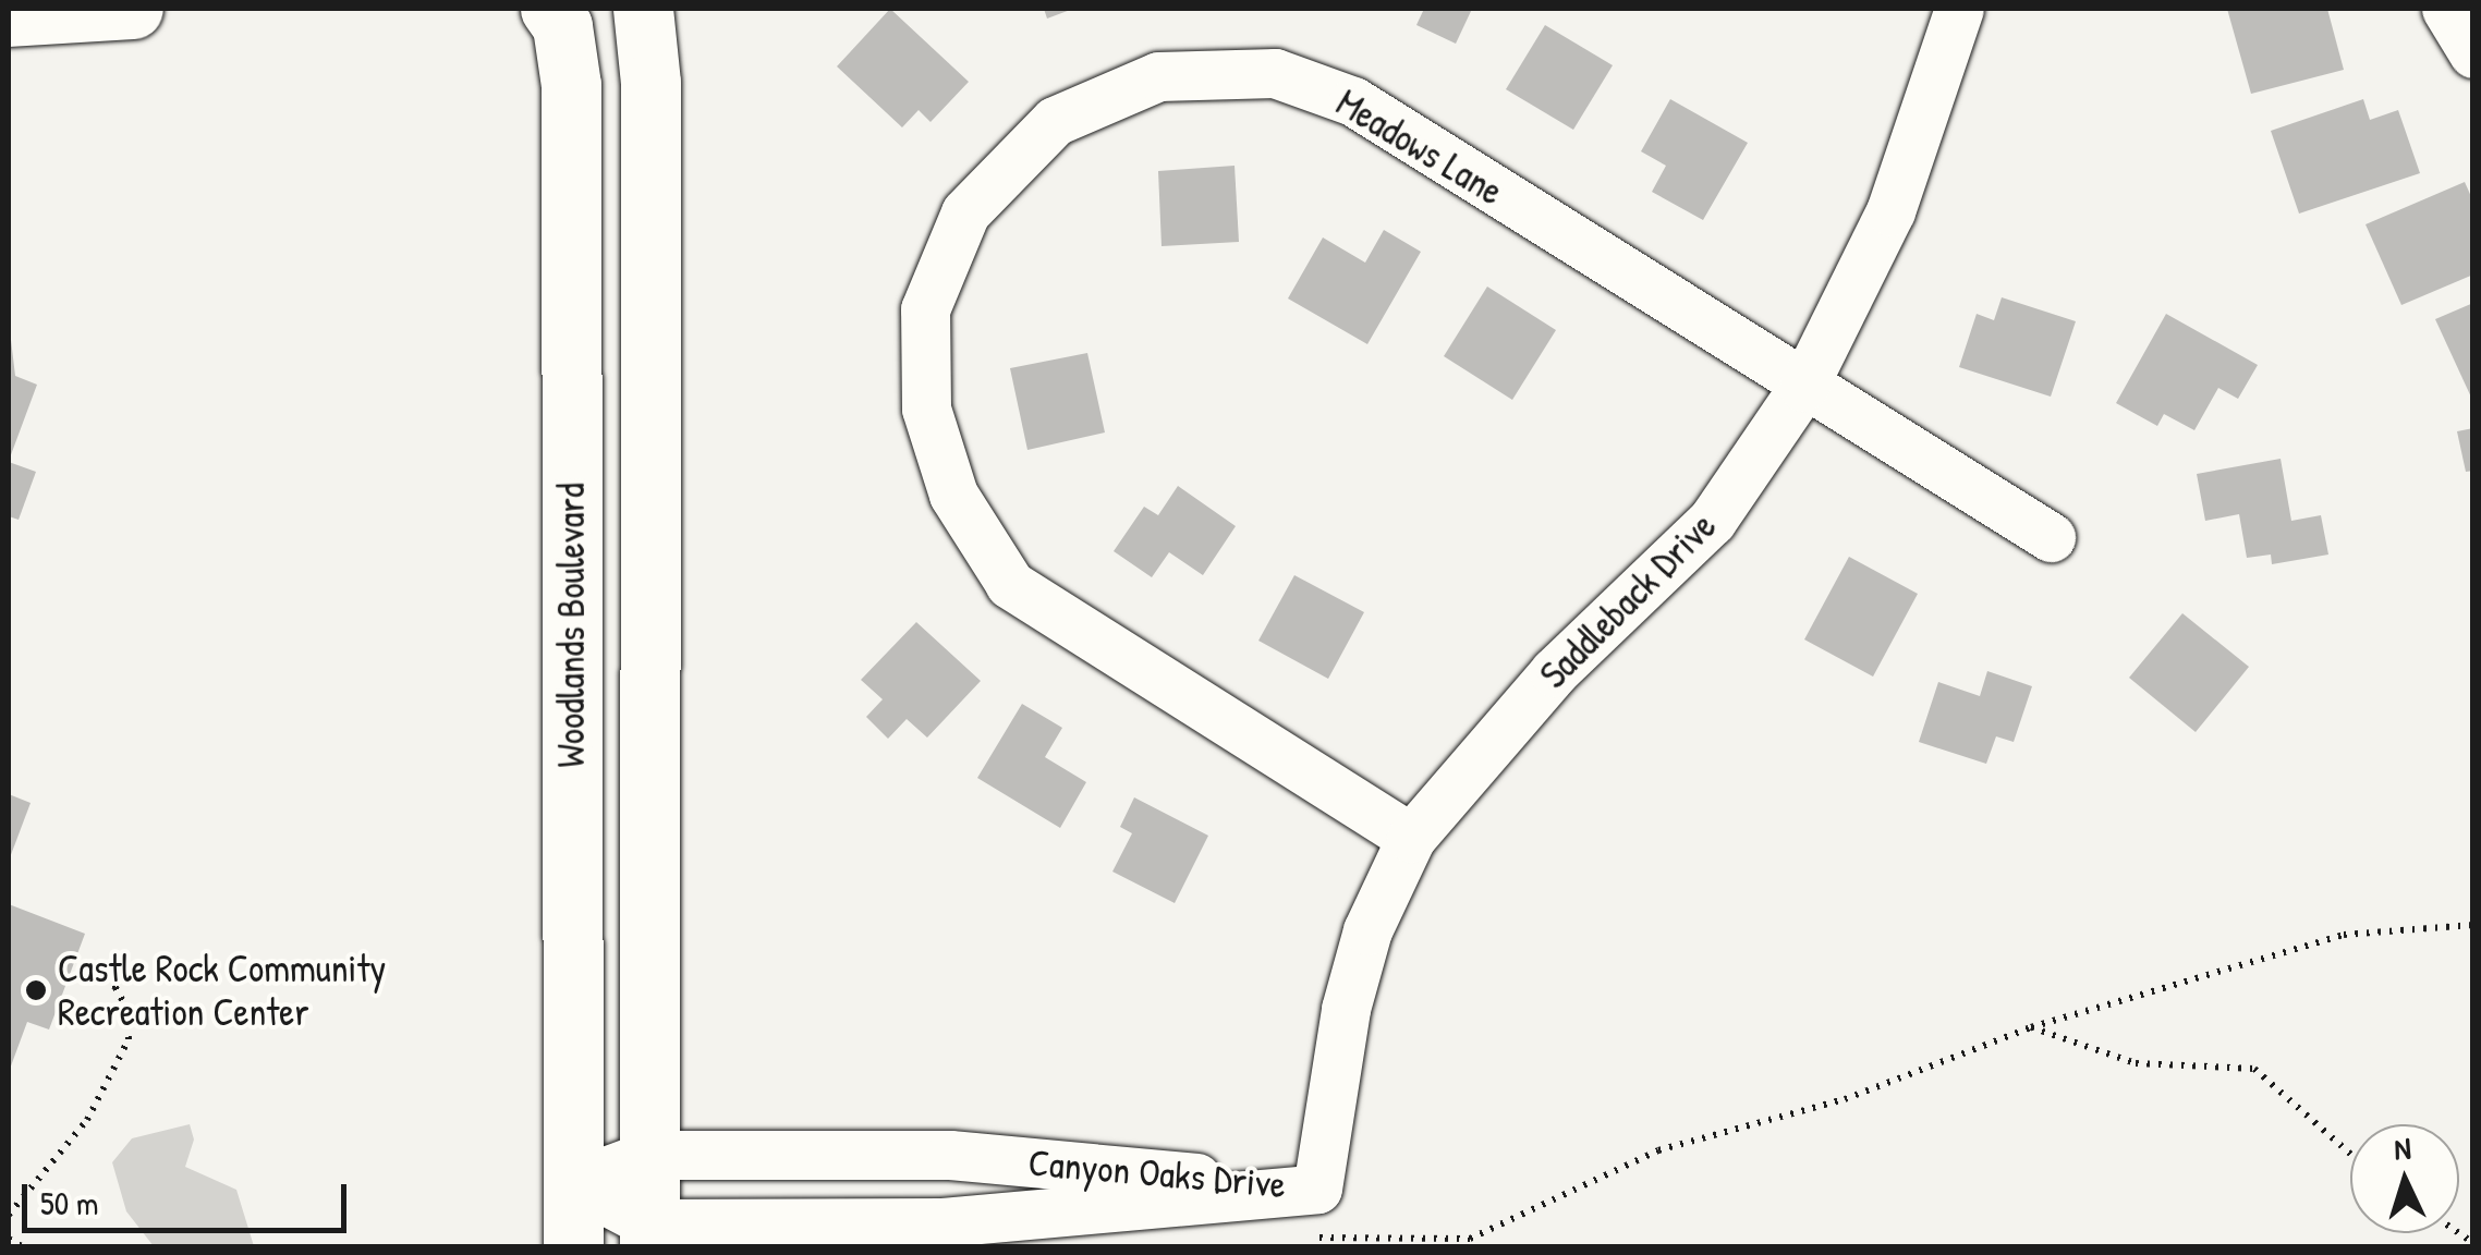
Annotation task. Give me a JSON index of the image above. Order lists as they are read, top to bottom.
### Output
{
  "streets": {
    "street": [
      "Meadows Lane",
      "Saddleback Drive",
      "Woodlands Boulevard",
      "Canyon Oaks Drive"
    ]
  },
  "crossings": [
    ["Meadows Lane", "Saddleback Drive"],
    ["Saddleback Drive", "Canyon Oaks Drive"],
    ["Woodlands Boulevard", "Canyon Oaks Drive"]
  ],
  "places": ["Castle Rock Community Recreation Center"],
  "scale_bar": "50 m",
  "north": "top"
}
